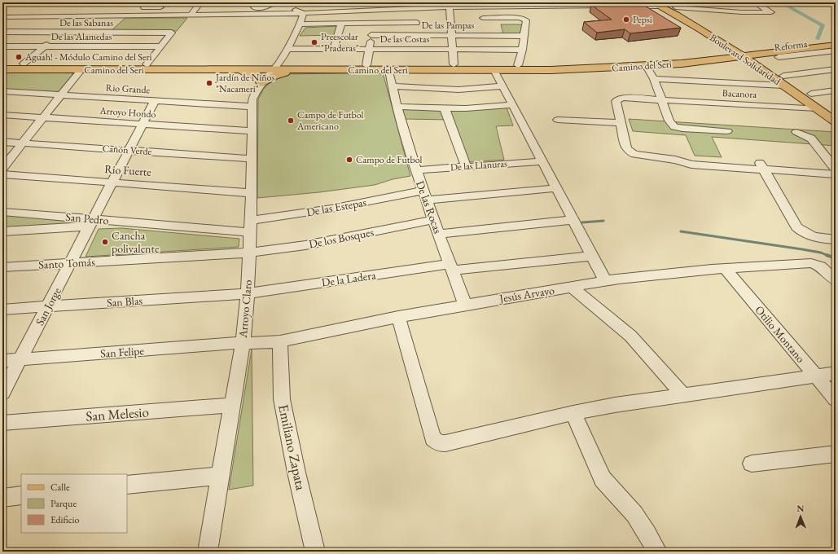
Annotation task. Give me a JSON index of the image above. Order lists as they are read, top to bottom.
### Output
{
  "streets": {
    "main road": ["Reforma", "Boulevard Solidaridad", "Camino del Seri"],
    "street": [
      "De las Sabanas",
      "De las Pampas",
      "De las Alamedas",
      "De las Costas",
      "Rio Grande",
      "Bacanora",
      "Arroyo Hondo",
      "Cañón Verde",
      "De las Llanuras",
      "Rio Fuerte",
      "De las Estepas",
      "De las Rocas",
      "San Pedro",
      "De los Bosques",
      "Santo Tomás",
      "De la Ladera",
      "Jesús Arvayo",
      "San Blas",
      "San Jorge",
      "Arroyo Claro",
      "Otilio Montano",
      "San Felipe",
      "San Melesio",
      "Emiliano Zapata"
    ]
  },
  "crossings": [
    ["De las Sabanas", "De las Alamedas"],
    ["De las Costas", "Arroyo Claro"],
    ["Reforma", "Boulevard Solidaridad"],
    ["Reforma", "Camino del Seri"],
    ["Boulevard Solidaridad", "Camino del Seri"],
    ["Boulevard Solidaridad", "Bacanora"],
    ["Camino del Seri", "De las Rocas"],
    ["Camino del Seri", "Arroyo Claro"],
    ["Rio Grande", "San Jorge"],
    ["Rio Grande", "Arroyo Claro"],
    ["Arroyo Hondo", "San Jorge"],
    ["Arroyo Hondo", "Arroyo Claro"],
    ["Cañón Verde", "San Jorge"],
    ["Cañón Verde", "Arroyo Claro"],
    ["De las Llanuras", "De las Rocas"],
    ["Rio Fuerte", "San Jorge"],
    ["Rio Fuerte", "Arroyo Claro"],
    ["De las Estepas", "De las Rocas"],
    ["De las Estepas", "San Pedro"],
    ["De las Estepas", "Arroyo Claro"],
    ["De las Rocas", "De los Bosques"],
    ["De las Rocas", "De la Ladera"],
    ["De las Rocas", "Jesús Arvayo"],
    ["San Pedro", "San Jorge"],
    ["San Pedro", "Arroyo Claro"],
    ["De los Bosques", "Santo Tomás"],
    ["De los Bosques", "Arroyo Claro"],
    ["Santo Tomás", "San Jorge"],
    ["Santo Tomás", "Arroyo Claro"],
    ["De la Ladera", "San Blas"],
    ["De la Ladera", "Arroyo Claro"],
    ["Jesús Arvayo", "Arroyo Claro"],
    ["Jesús Arvayo", "Otilio Montano"],
    ["Jesús Arvayo", "San Felipe"],
    ["Jesús Arvayo", "Emiliano Zapata"],
    ["San Blas", "San Jorge"],
    ["San Blas", "Arroyo Claro"],
    ["San Jorge", "San Felipe"],
    ["Arroyo Claro", "San Felipe"],
    ["Arroyo Claro", "San Melesio"]
  ],
  "places": [
    "Pepsi",
    "Preescolar \"Praderas\"",
    "Aguah! - Módulo Camino del Seri",
    "Jardín de Niños \"Nacameri\"",
    "Campo de Futbol Americano",
    "Campo de Futbol",
    "Cancha polivalente"
  ],
  "legend": ["Calle", "Parque", "Edificio"],
  "north": "top"
}
